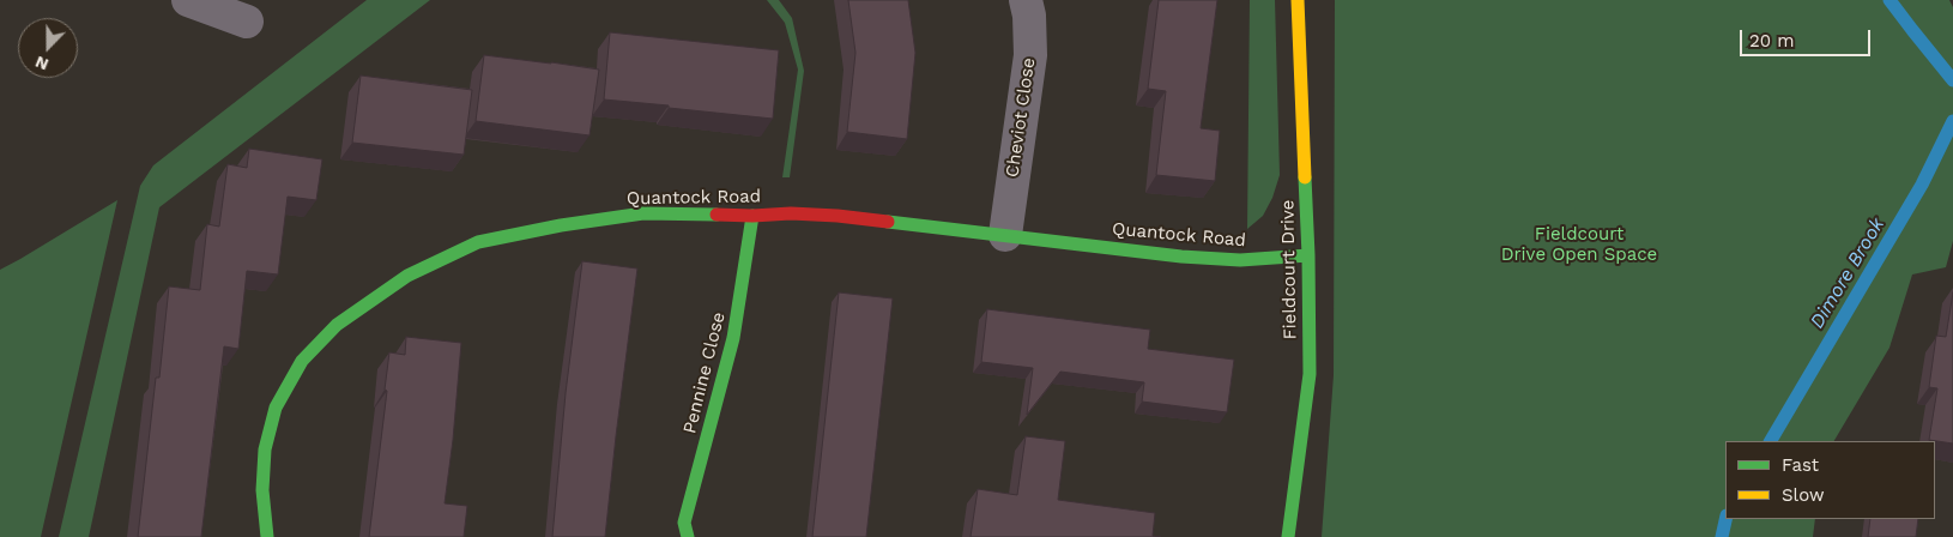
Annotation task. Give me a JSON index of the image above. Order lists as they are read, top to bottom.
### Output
{
  "streets": {
    "street": [
      "Cheviot Close",
      "Quantock Road",
      "Fieldcourt Drive",
      "Pennine Close"
    ]
  },
  "crossings": [
    ["Cheviot Close", "Quantock Road"],
    ["Quantock Road", "Fieldcourt Drive"],
    ["Quantock Road", "Pennine Close"]
  ],
  "water": ["Dimore Brook"],
  "parks": ["Fieldcourt Drive Open Space"],
  "legend": ["Fast", "Slow"],
  "scale_bar": "20 m",
  "north": "bottom"
}
